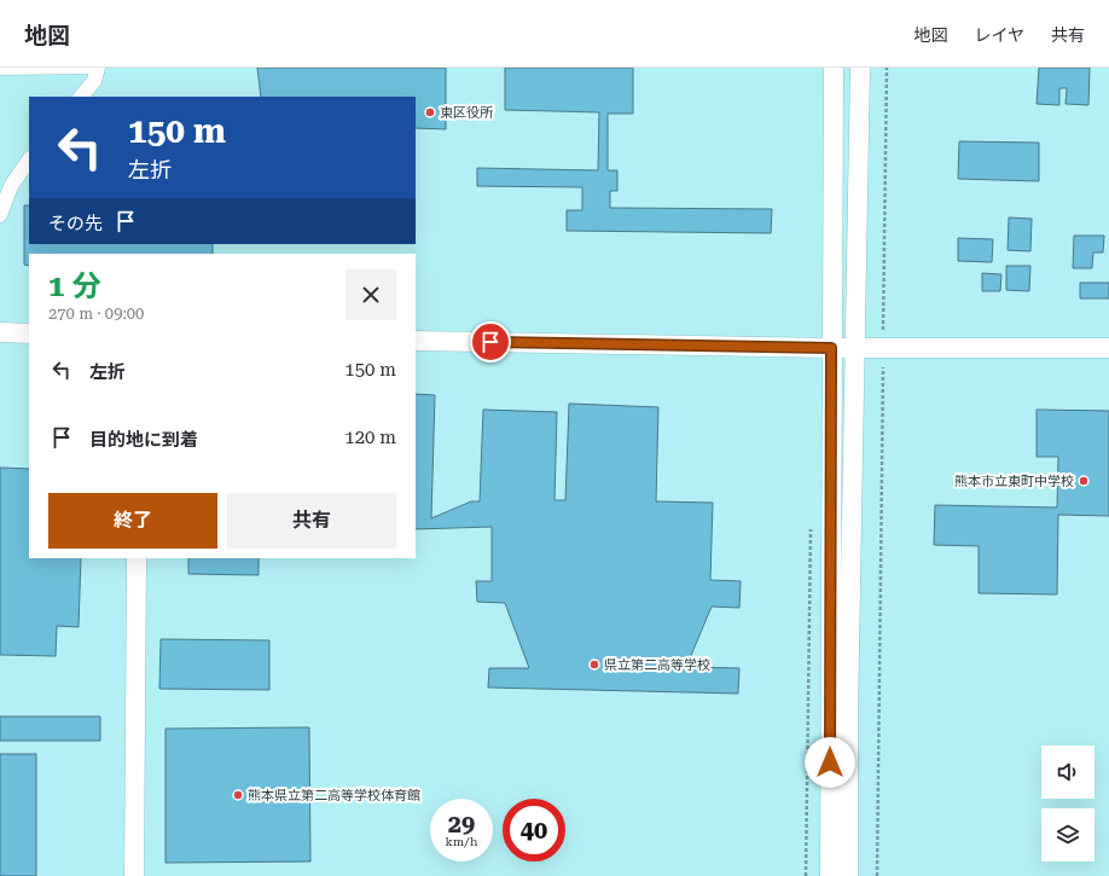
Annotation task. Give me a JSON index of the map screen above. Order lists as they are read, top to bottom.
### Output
{
  "places": [
    "東区役所",
    "熊本市立東町中学校",
    "県立第二高等学校",
    "熊本県立第二高等学校体育館"
  ],
  "page": {
    "header": "地図",
    "nav": ["地図", "レイヤ", "共有"],
    "turn": ["150 m", "左折"],
    "then": "その先",
    "heading": ["1 分", "270 m · 09:00"],
    "list": [
      {
        "name": "左折",
        "value": "150 m"
      },
      {
        "name": "目的地に到着",
        "value": "120 m"
      }
    ],
    "buttons": ["終了", "共有"],
    "speed": "29 km/h",
    "limit": "40"
  }
}
